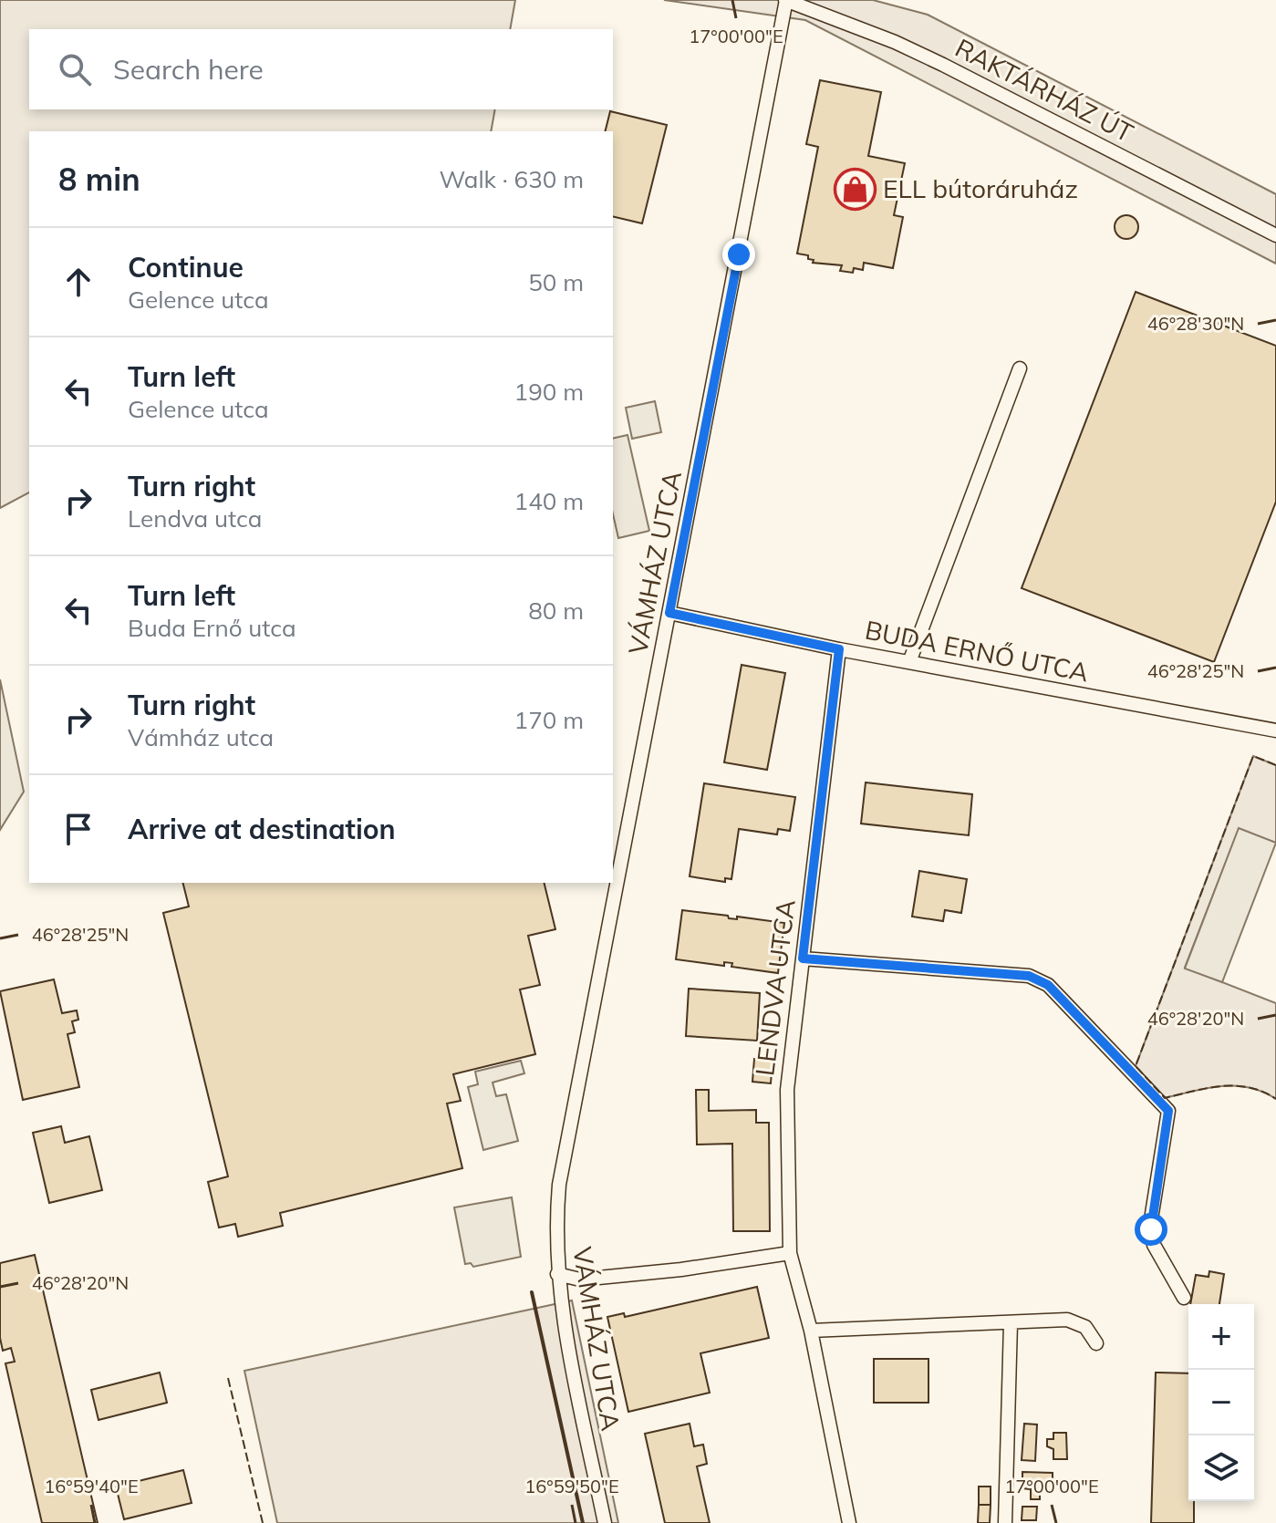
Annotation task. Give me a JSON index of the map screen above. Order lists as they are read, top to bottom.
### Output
{
  "streets": {
    "street": [
      "RAKTÁRHÁZ ÚT",
      "VÁMHÁZ UTCA",
      "BUDA ERNŐ UTCA",
      "LENDVA UTCA"
    ]
  },
  "crossings": [
    ["RAKTÁRHÁZ ÚT", "VÁMHÁZ UTCA"],
    ["VÁMHÁZ UTCA", "BUDA ERNŐ UTCA"],
    ["BUDA ERNŐ UTCA", "LENDVA UTCA"]
  ],
  "places": {
    "shop": ["ELL bútoráruház"]
  },
  "page": {
    "search": "Search here",
    "heading": ["8 min", "Walk · 630 m"],
    "list": [
      ["Continue", "Gelence utca", "50 m"],
      ["Turn left", "Gelence utca", "190 m"],
      ["Turn right", "Lendva utca", "140 m"],
      ["Turn left", "Buda Ernő utca", "80 m"],
      ["Turn right", "Vámház utca", "170 m"],
      "Arrive at destination"
    ],
    "map_buttons": ["+", "−"]
  },
  "coordinates": [
    "17°00'00\"E",
    "46°28'30\"N",
    "46°28'25\"N",
    "46°28'20\"N",
    "16°59'40\"E",
    "16°59'50\"E"
  ]
}
